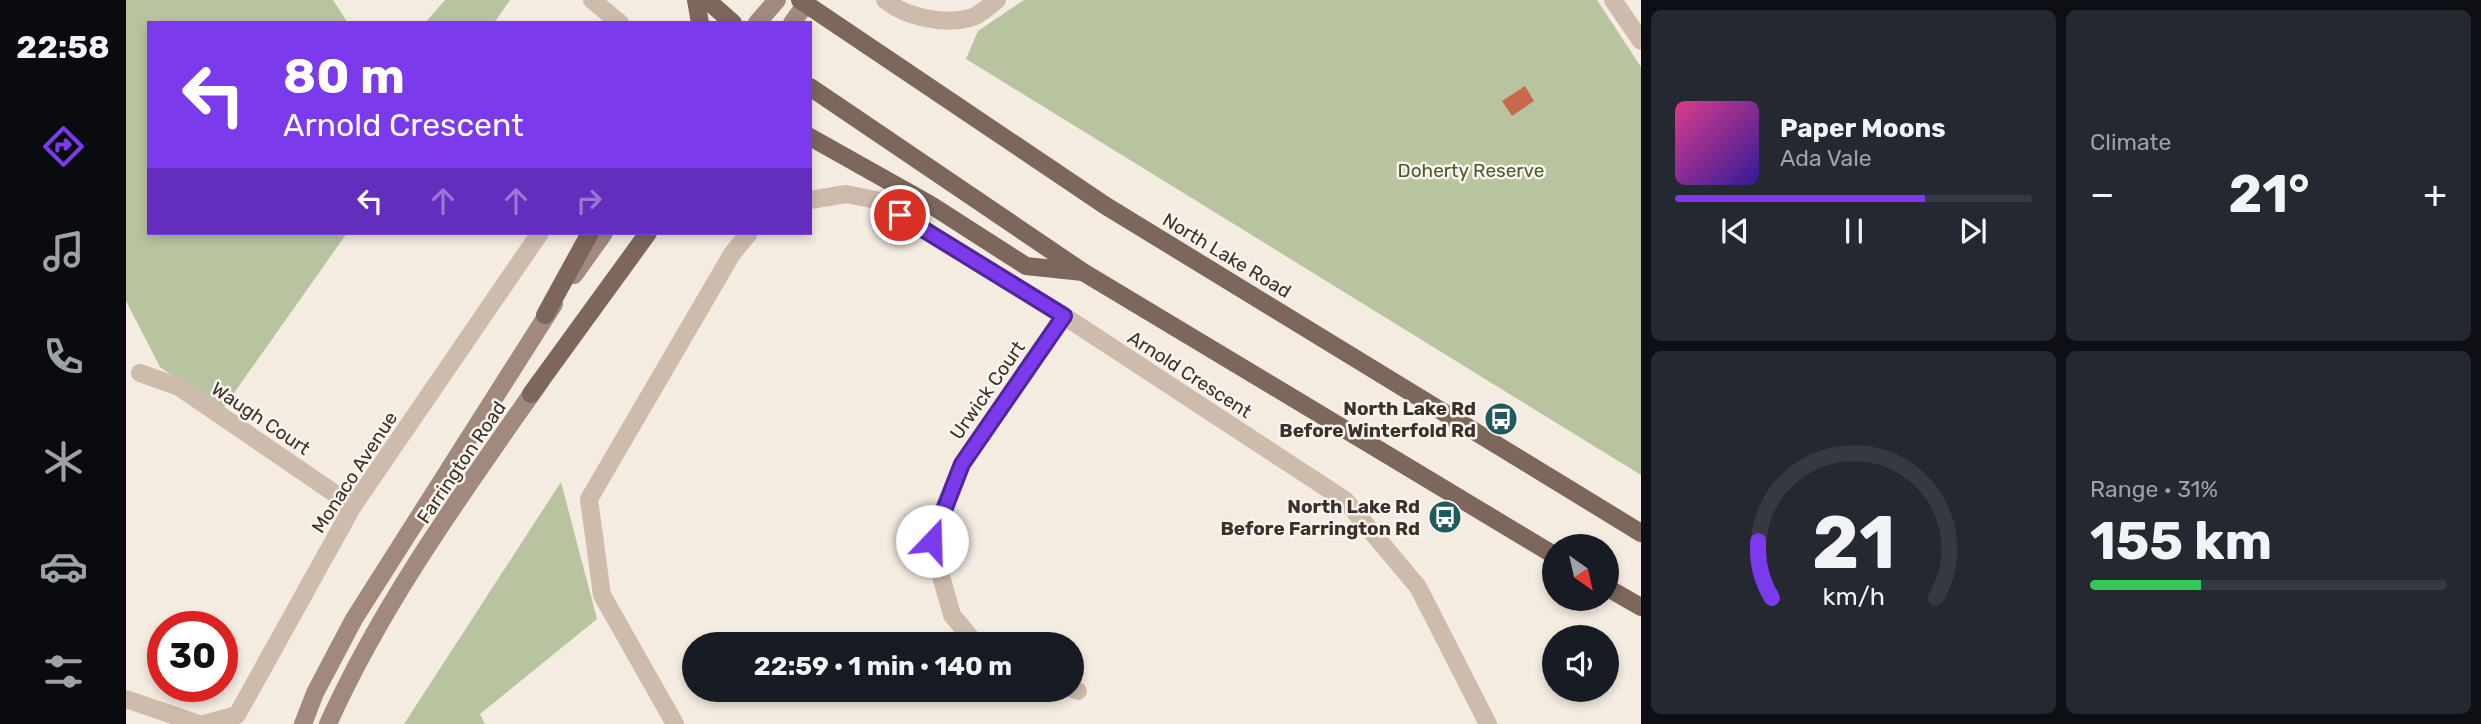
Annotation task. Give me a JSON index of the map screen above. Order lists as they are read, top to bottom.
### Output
{
  "streets": {
    "main road": ["North Lake Road", "Farrington Road"],
    "street": [
      "Arnold Crescent",
      "Urwick Court",
      "Waugh Court",
      "Monaco Avenue"
    ]
  },
  "crossings": [
    ["Arnold Crescent", "Urwick Court"],
    ["Waugh Court", "Monaco Avenue"]
  ],
  "parks": ["Doherty Reserve"],
  "places": {
    "bus stop": ["North Lake Rd Before Winterfold Rd", "North Lake Rd Before Farrington Rd"]
  },
  "north": "bottom right",
  "page": {
    "tabs": "22:58",
    "tile": [
      "Climate",
      ["Range · 31%", "155 km"]
    ],
    "turn": ["80 m", "Arnold Crescent"],
    "song": ["Paper Moons", "Ada Vale"],
    "heat": ["−", "21°", "+"],
    "limit": "30",
    "trip": "22:59 · 1 min · 140 m",
    "gauge": ["21", "km/h"]
  }
}
